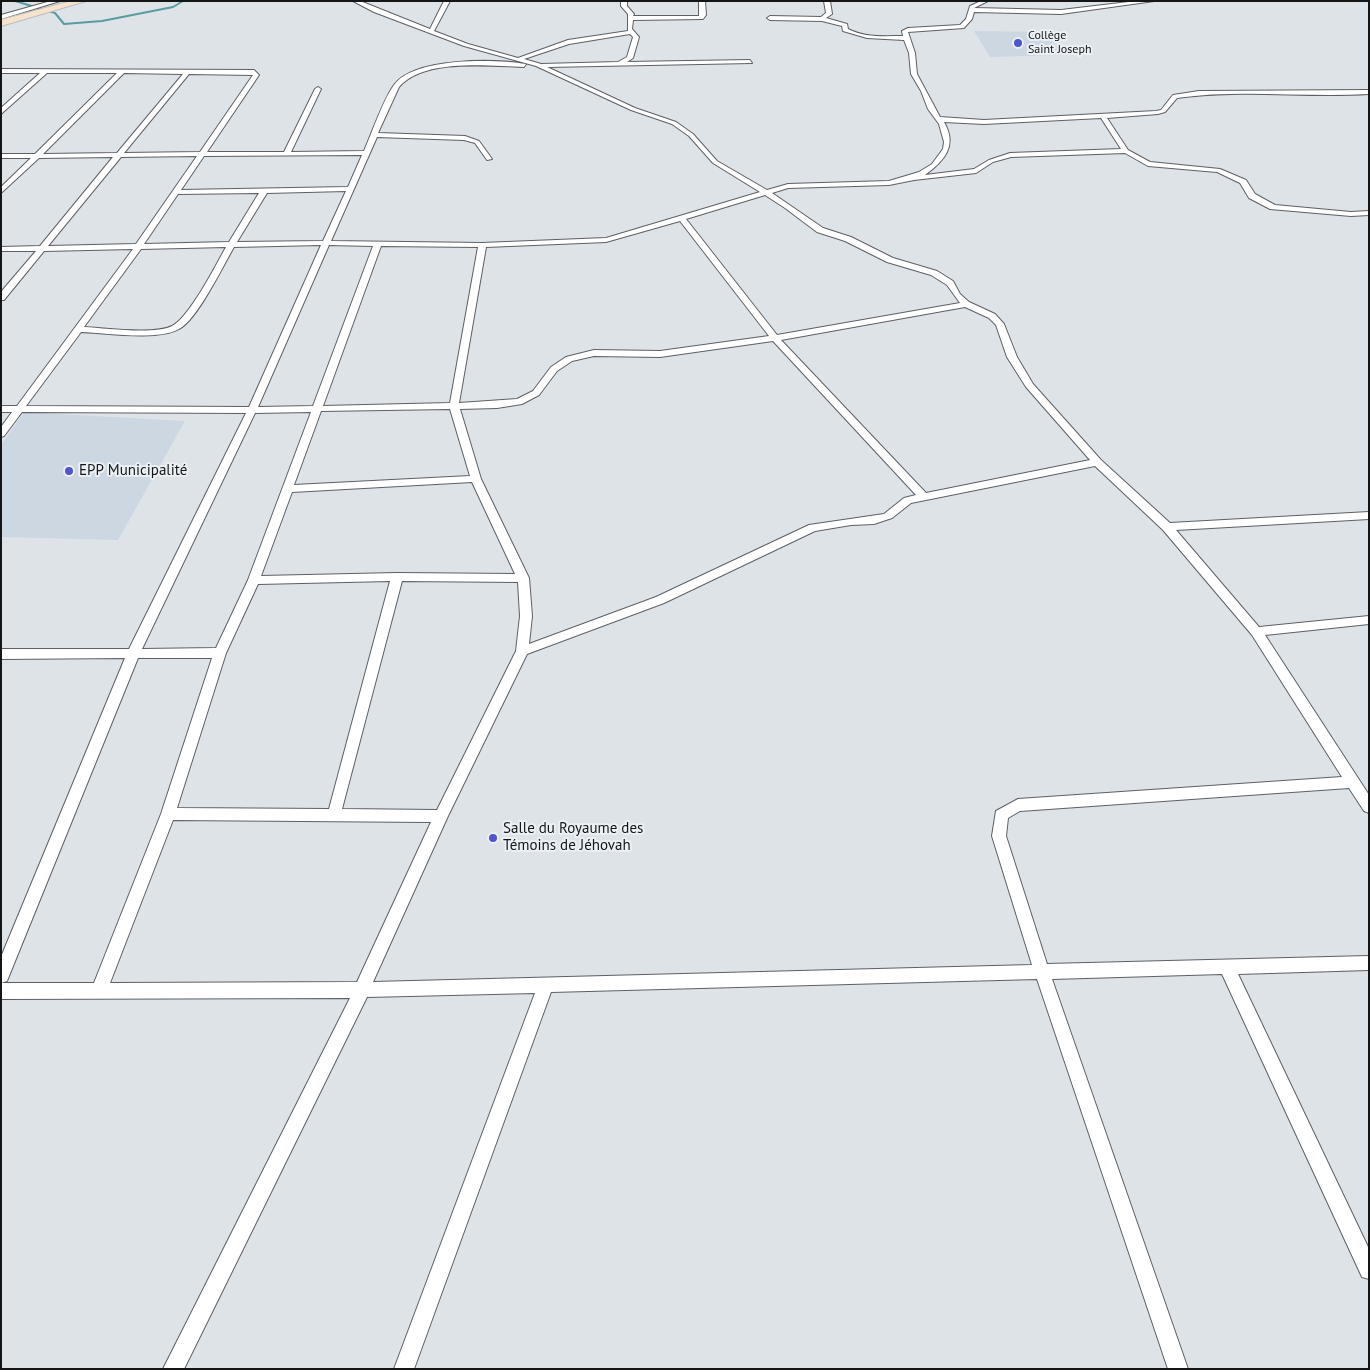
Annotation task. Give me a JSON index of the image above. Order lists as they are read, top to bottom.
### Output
{
  "places": ["Collège Saint Joseph", "EPP Municipalité", "Salle du Royaume des Témoins de Jéhovah"]
}
